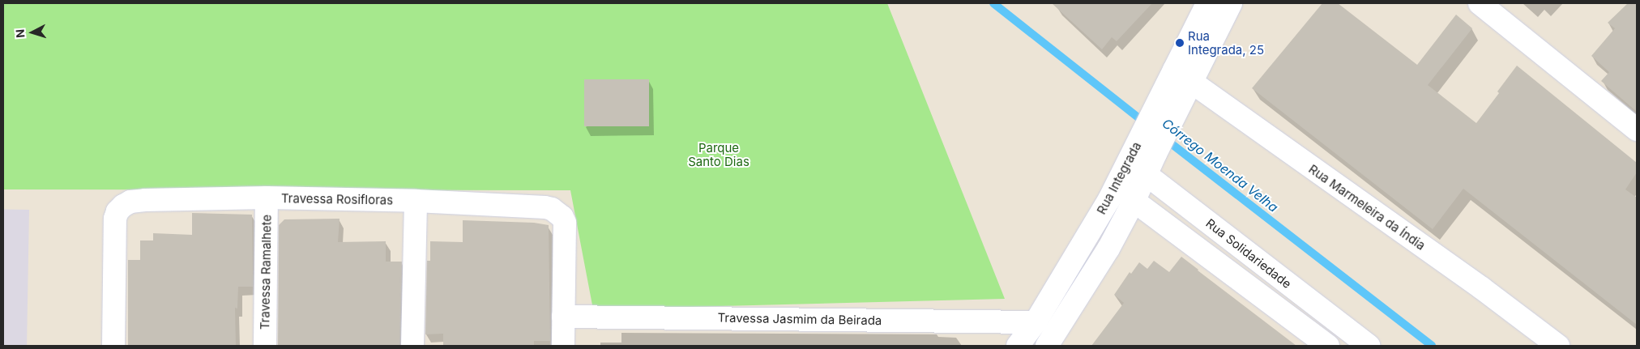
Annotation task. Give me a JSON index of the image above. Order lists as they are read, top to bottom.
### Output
{
  "streets": {
    "street": [
      "Rua Integrada",
      "Travessa Rosifloras",
      "Rua Marmeleira da Índia",
      "Rua Solidariedade",
      "Travessa Ramalhete",
      "Travessa Jasmim da Beirada"
    ]
  },
  "crossings": [
    ["Rua Integrada", "Rua Marmeleira da Índia"],
    ["Rua Integrada", "Rua Solidariedade"],
    ["Rua Integrada", "Travessa Jasmim da Beirada"],
    ["Travessa Rosifloras", "Travessa Ramalhete"],
    ["Travessa Rosifloras", "Travessa Jasmim da Beirada"]
  ],
  "water": ["Córrego Moenda Velha"],
  "parks": ["Parque Santo Dias"],
  "places": ["Rua Integrada, 25"],
  "north": "left"
}
